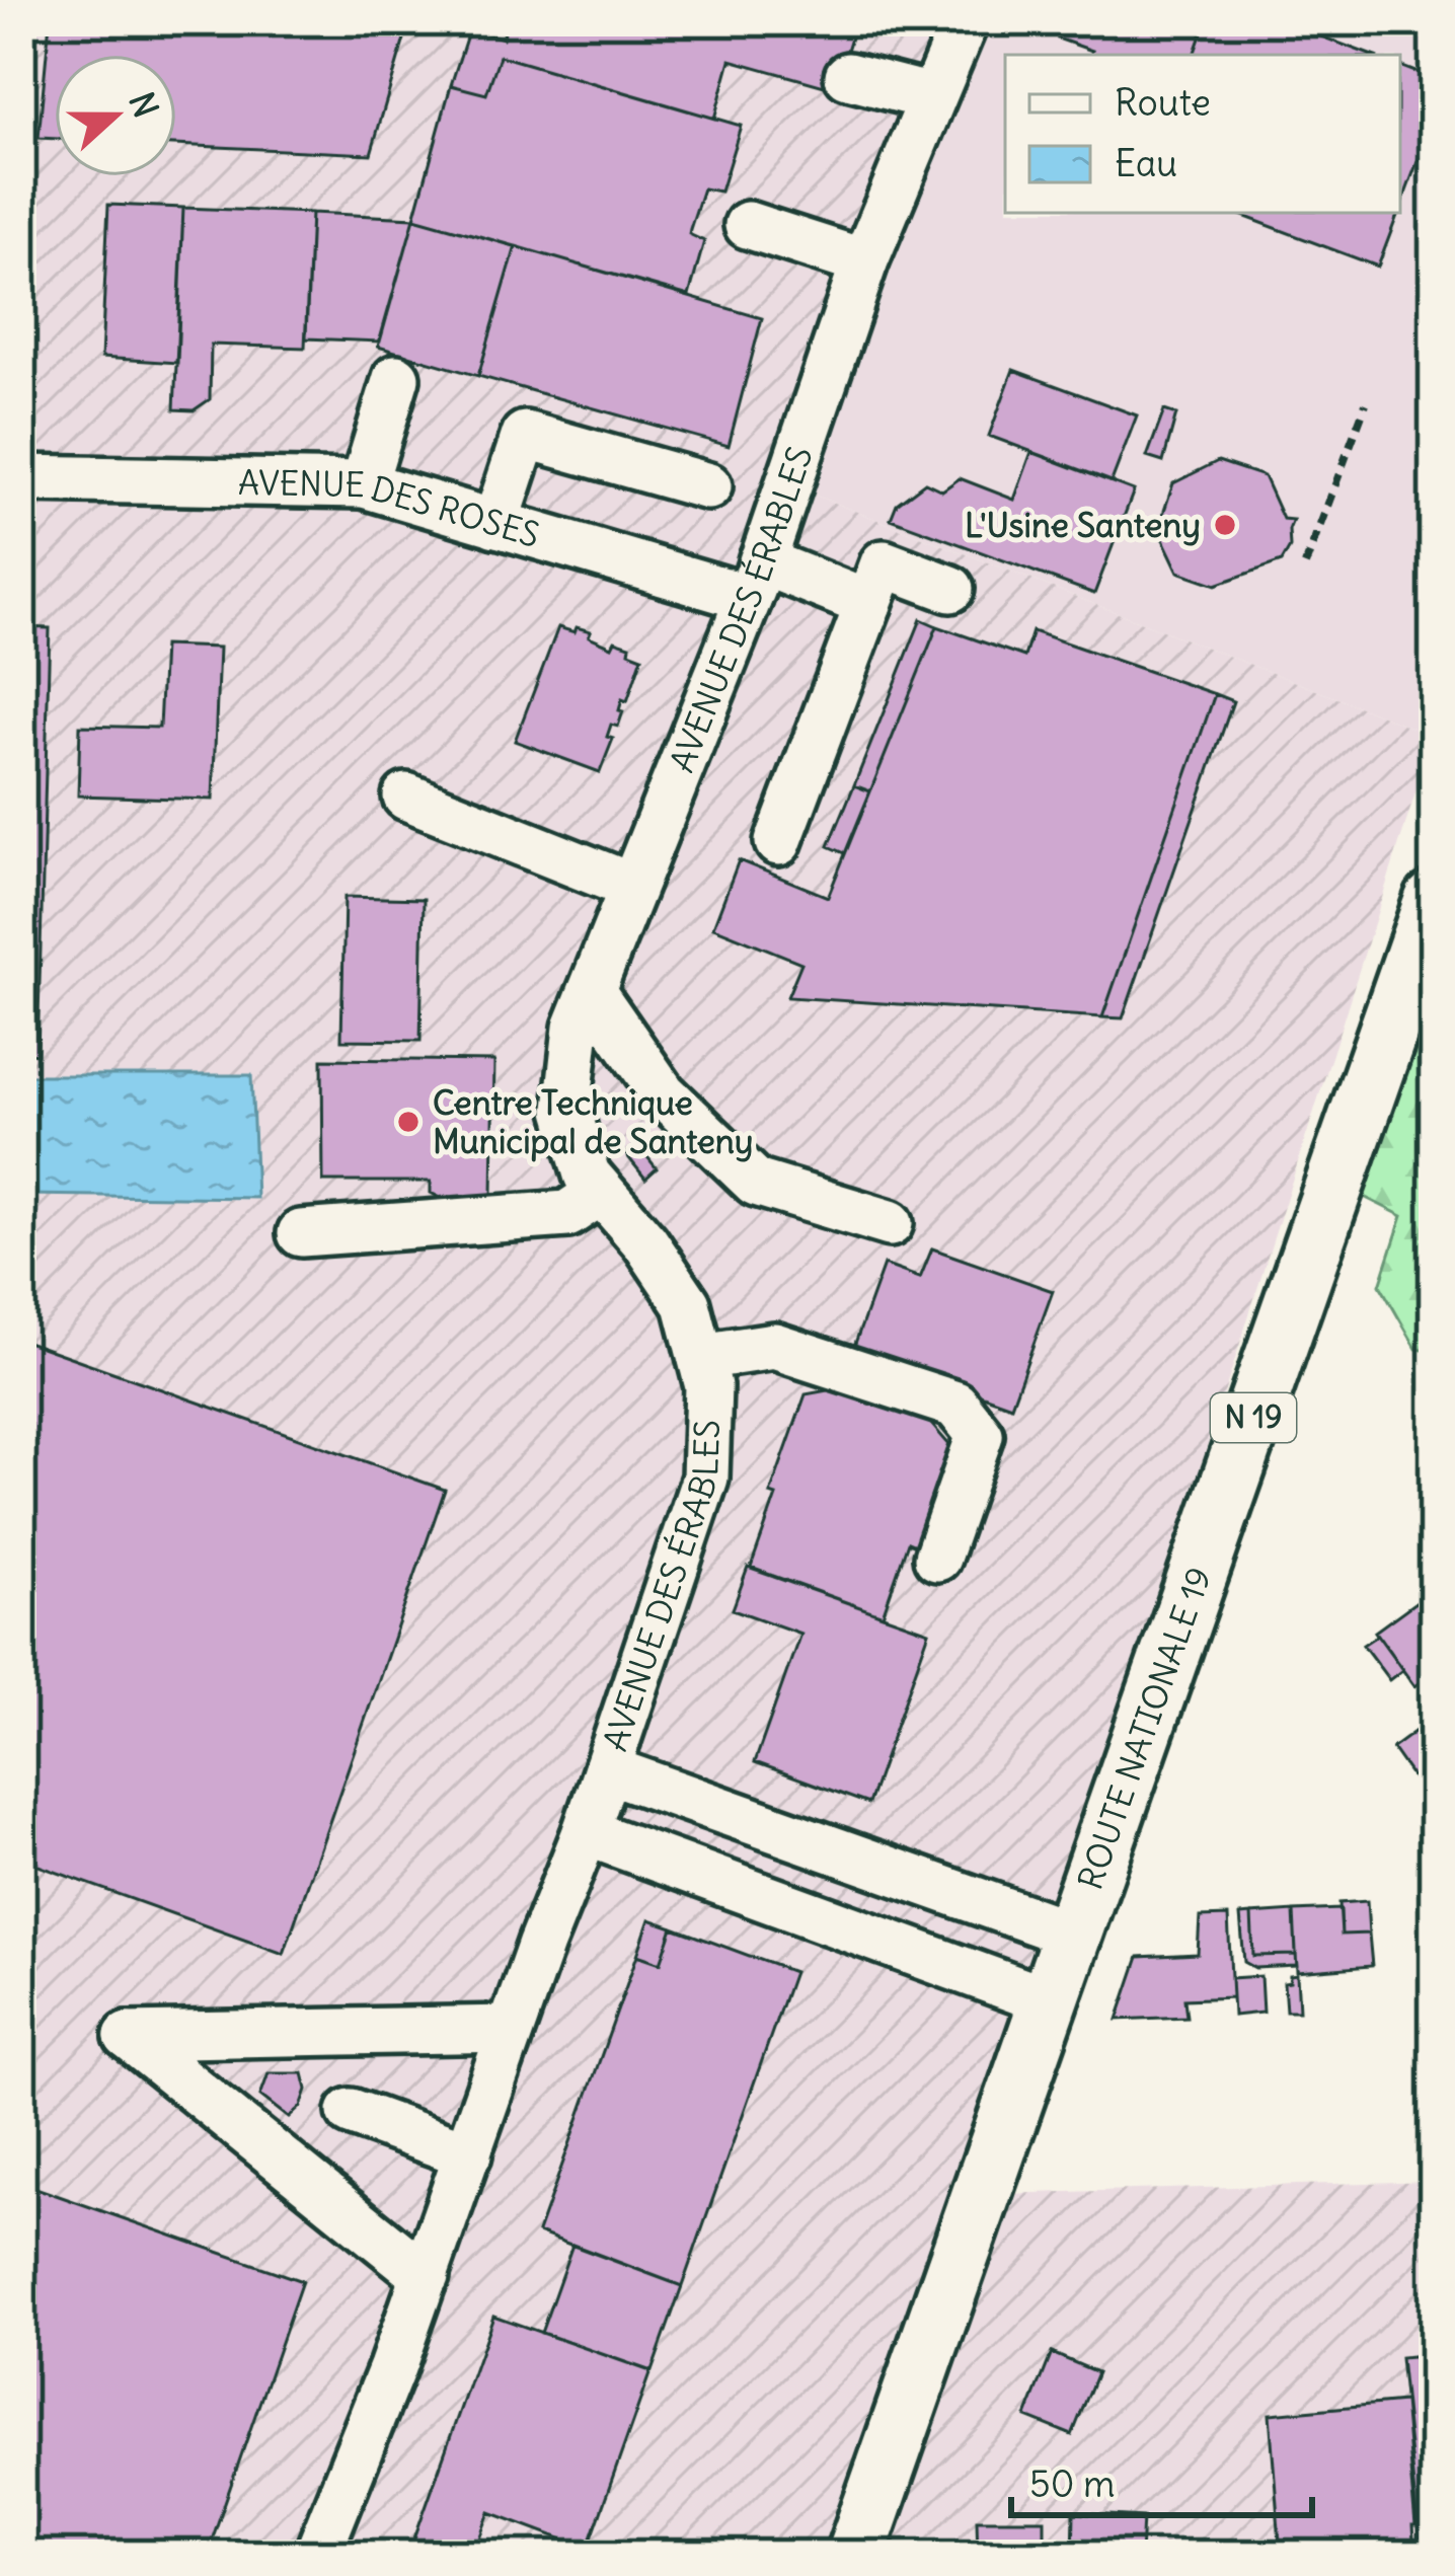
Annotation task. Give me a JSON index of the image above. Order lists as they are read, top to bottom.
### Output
{
  "streets": {
    "main road": ["N 19", "ROUTE NATIONALE 19"],
    "street": ["AVENUE DES ROSES", "AVENUE DES ÉRABLES"]
  },
  "crossings": [
    ["AVENUE DES ROSES", "AVENUE DES ÉRABLES"]
  ],
  "places": ["L'Usine Santeny", "Centre Technique Municipal de Santeny"],
  "legend": ["Route", "Eau"],
  "scale_bar": "50 m",
  "north": "right"
}
